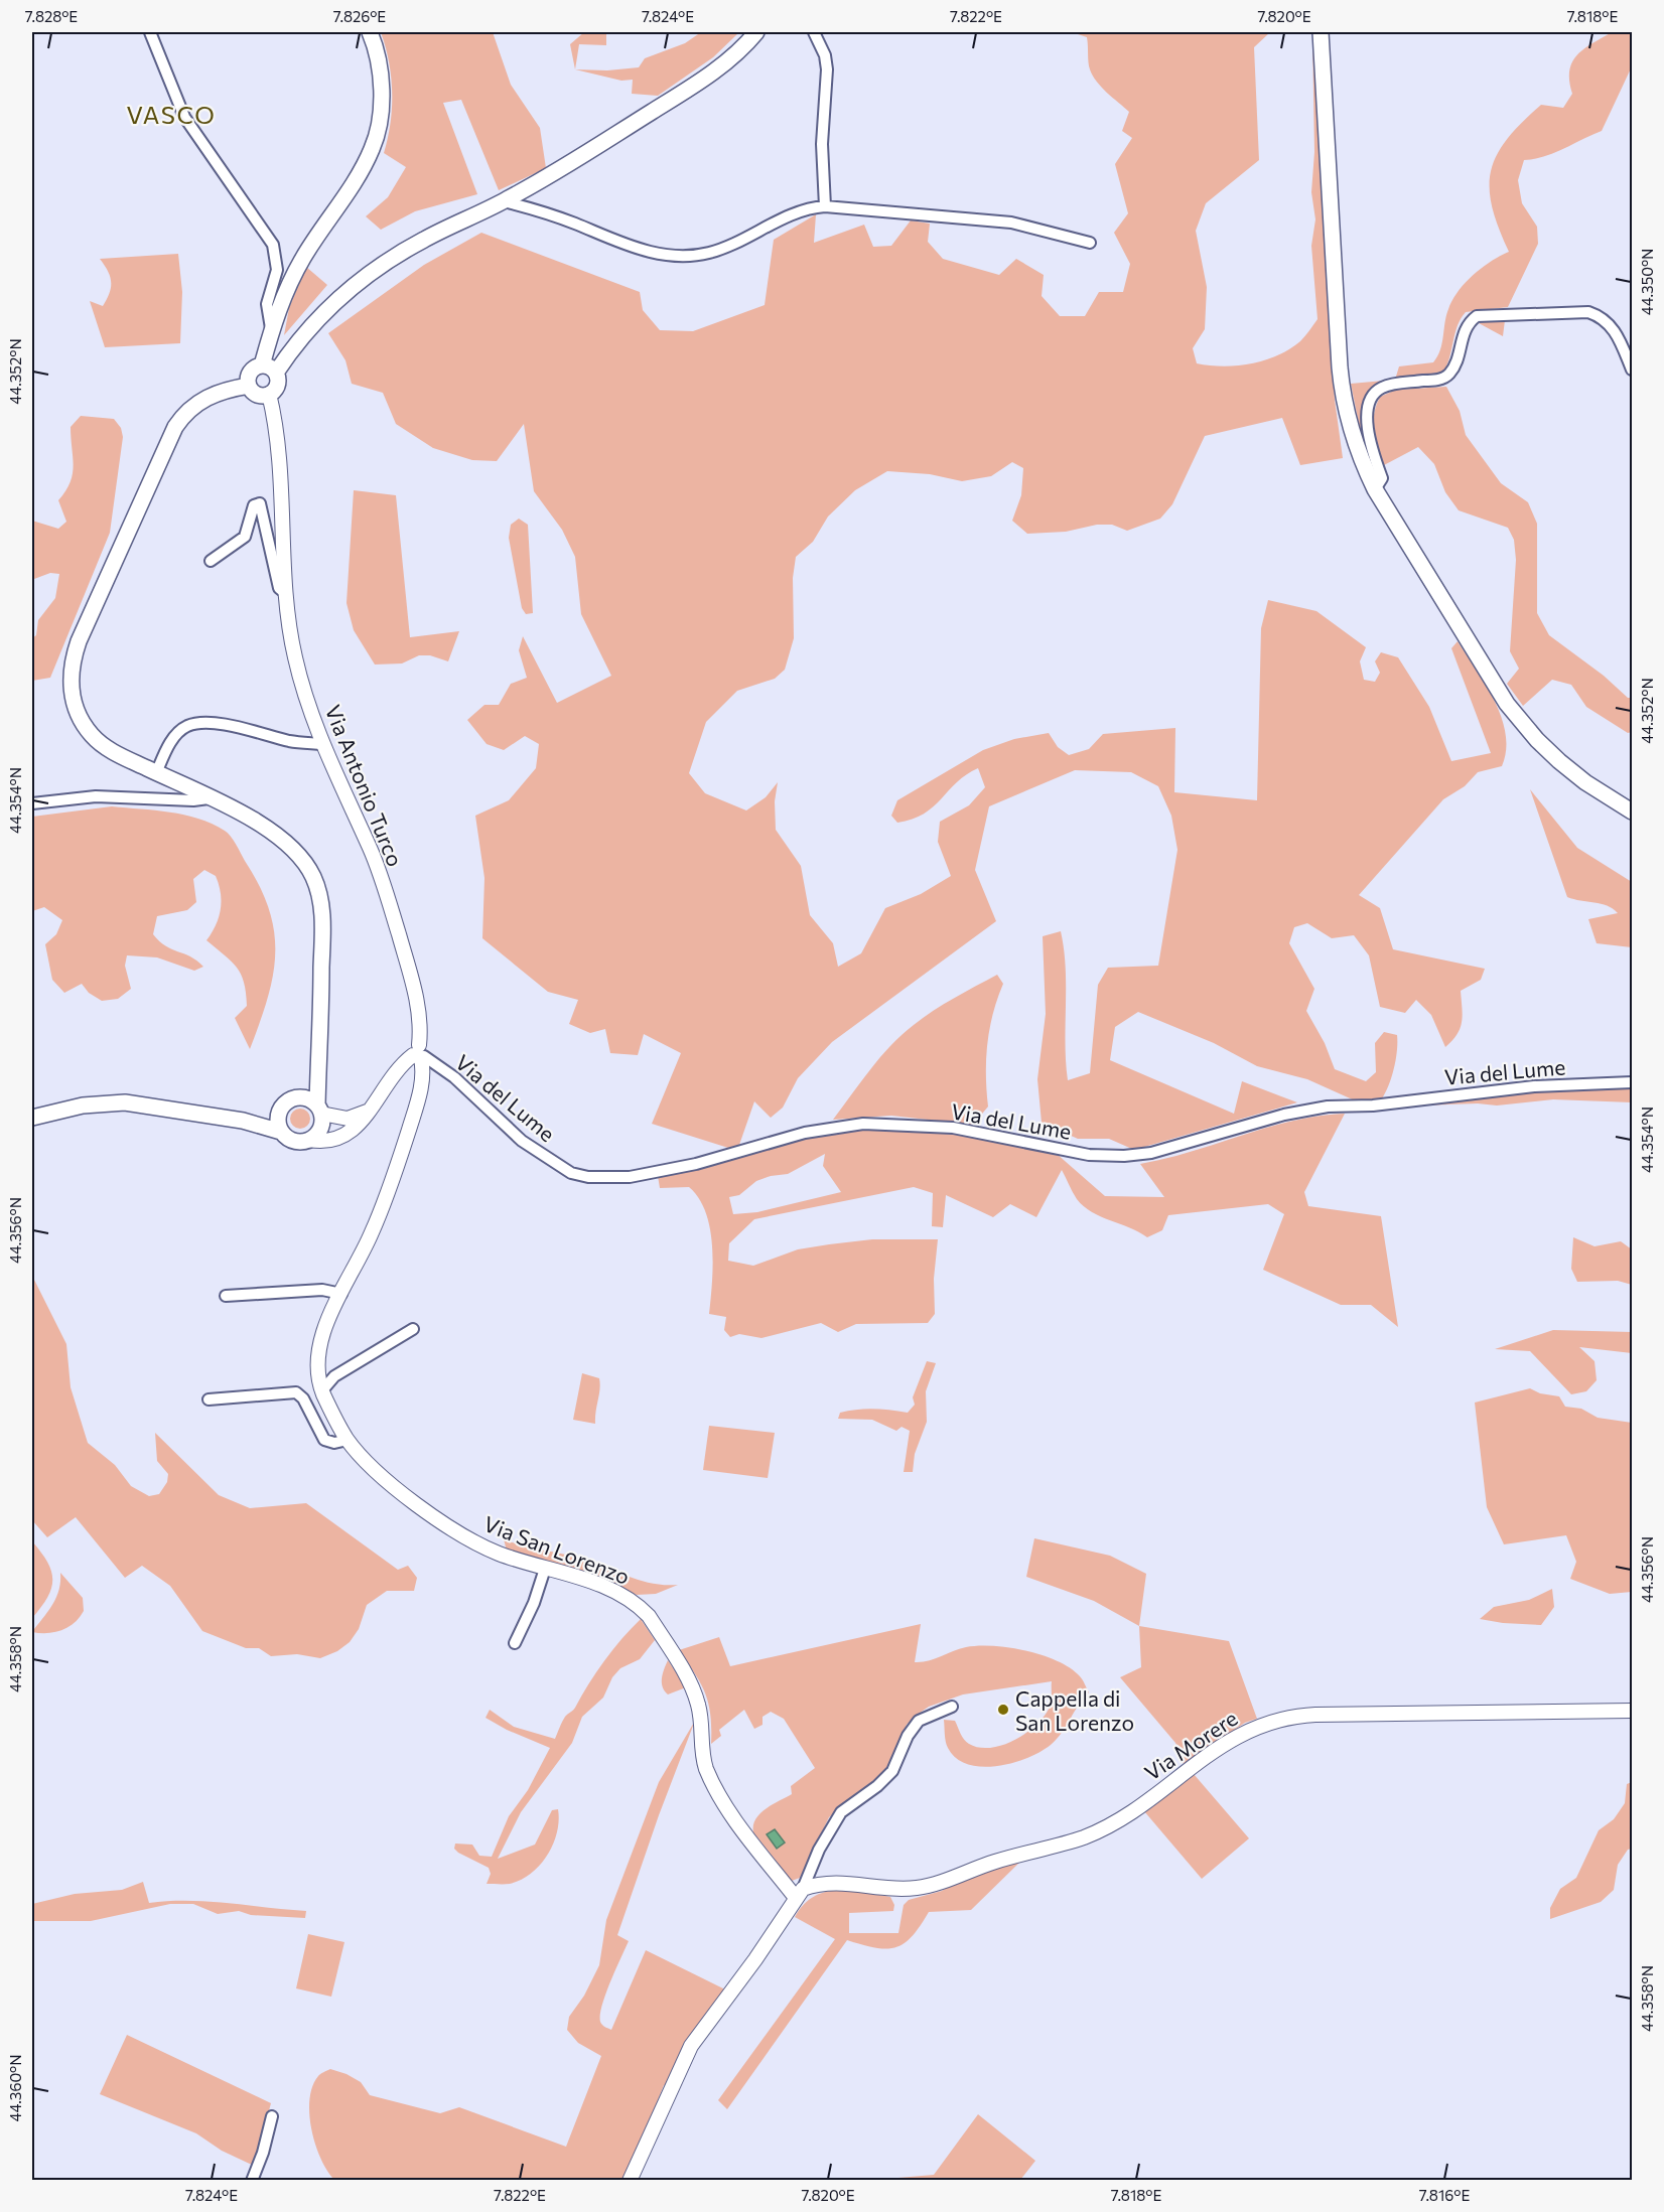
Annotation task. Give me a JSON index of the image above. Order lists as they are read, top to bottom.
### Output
{
  "streets": {
    "street": [
      "Via Antonio Turco",
      "Via del Lume",
      "Via San Lorenzo",
      "Via Morere"
    ]
  },
  "crossings": [
    ["Via Antonio Turco", "Via del Lume"],
    ["Via Antonio Turco", "Via San Lorenzo"],
    ["Via del Lume", "Via San Lorenzo"],
    ["Via San Lorenzo", "Via Morere"]
  ],
  "districts": ["VASCO"],
  "places": ["Cappella di San Lorenzo"],
  "coordinates": [
    "7.828°E",
    "7.826°E",
    "7.824°E",
    "7.822°E",
    "7.820°E",
    "7.818°E",
    "44.350°N",
    "44.352°N",
    "44.354°N",
    "44.356°N",
    "44.358°N",
    "44.360°N",
    "7.816°E"
  ]
}
